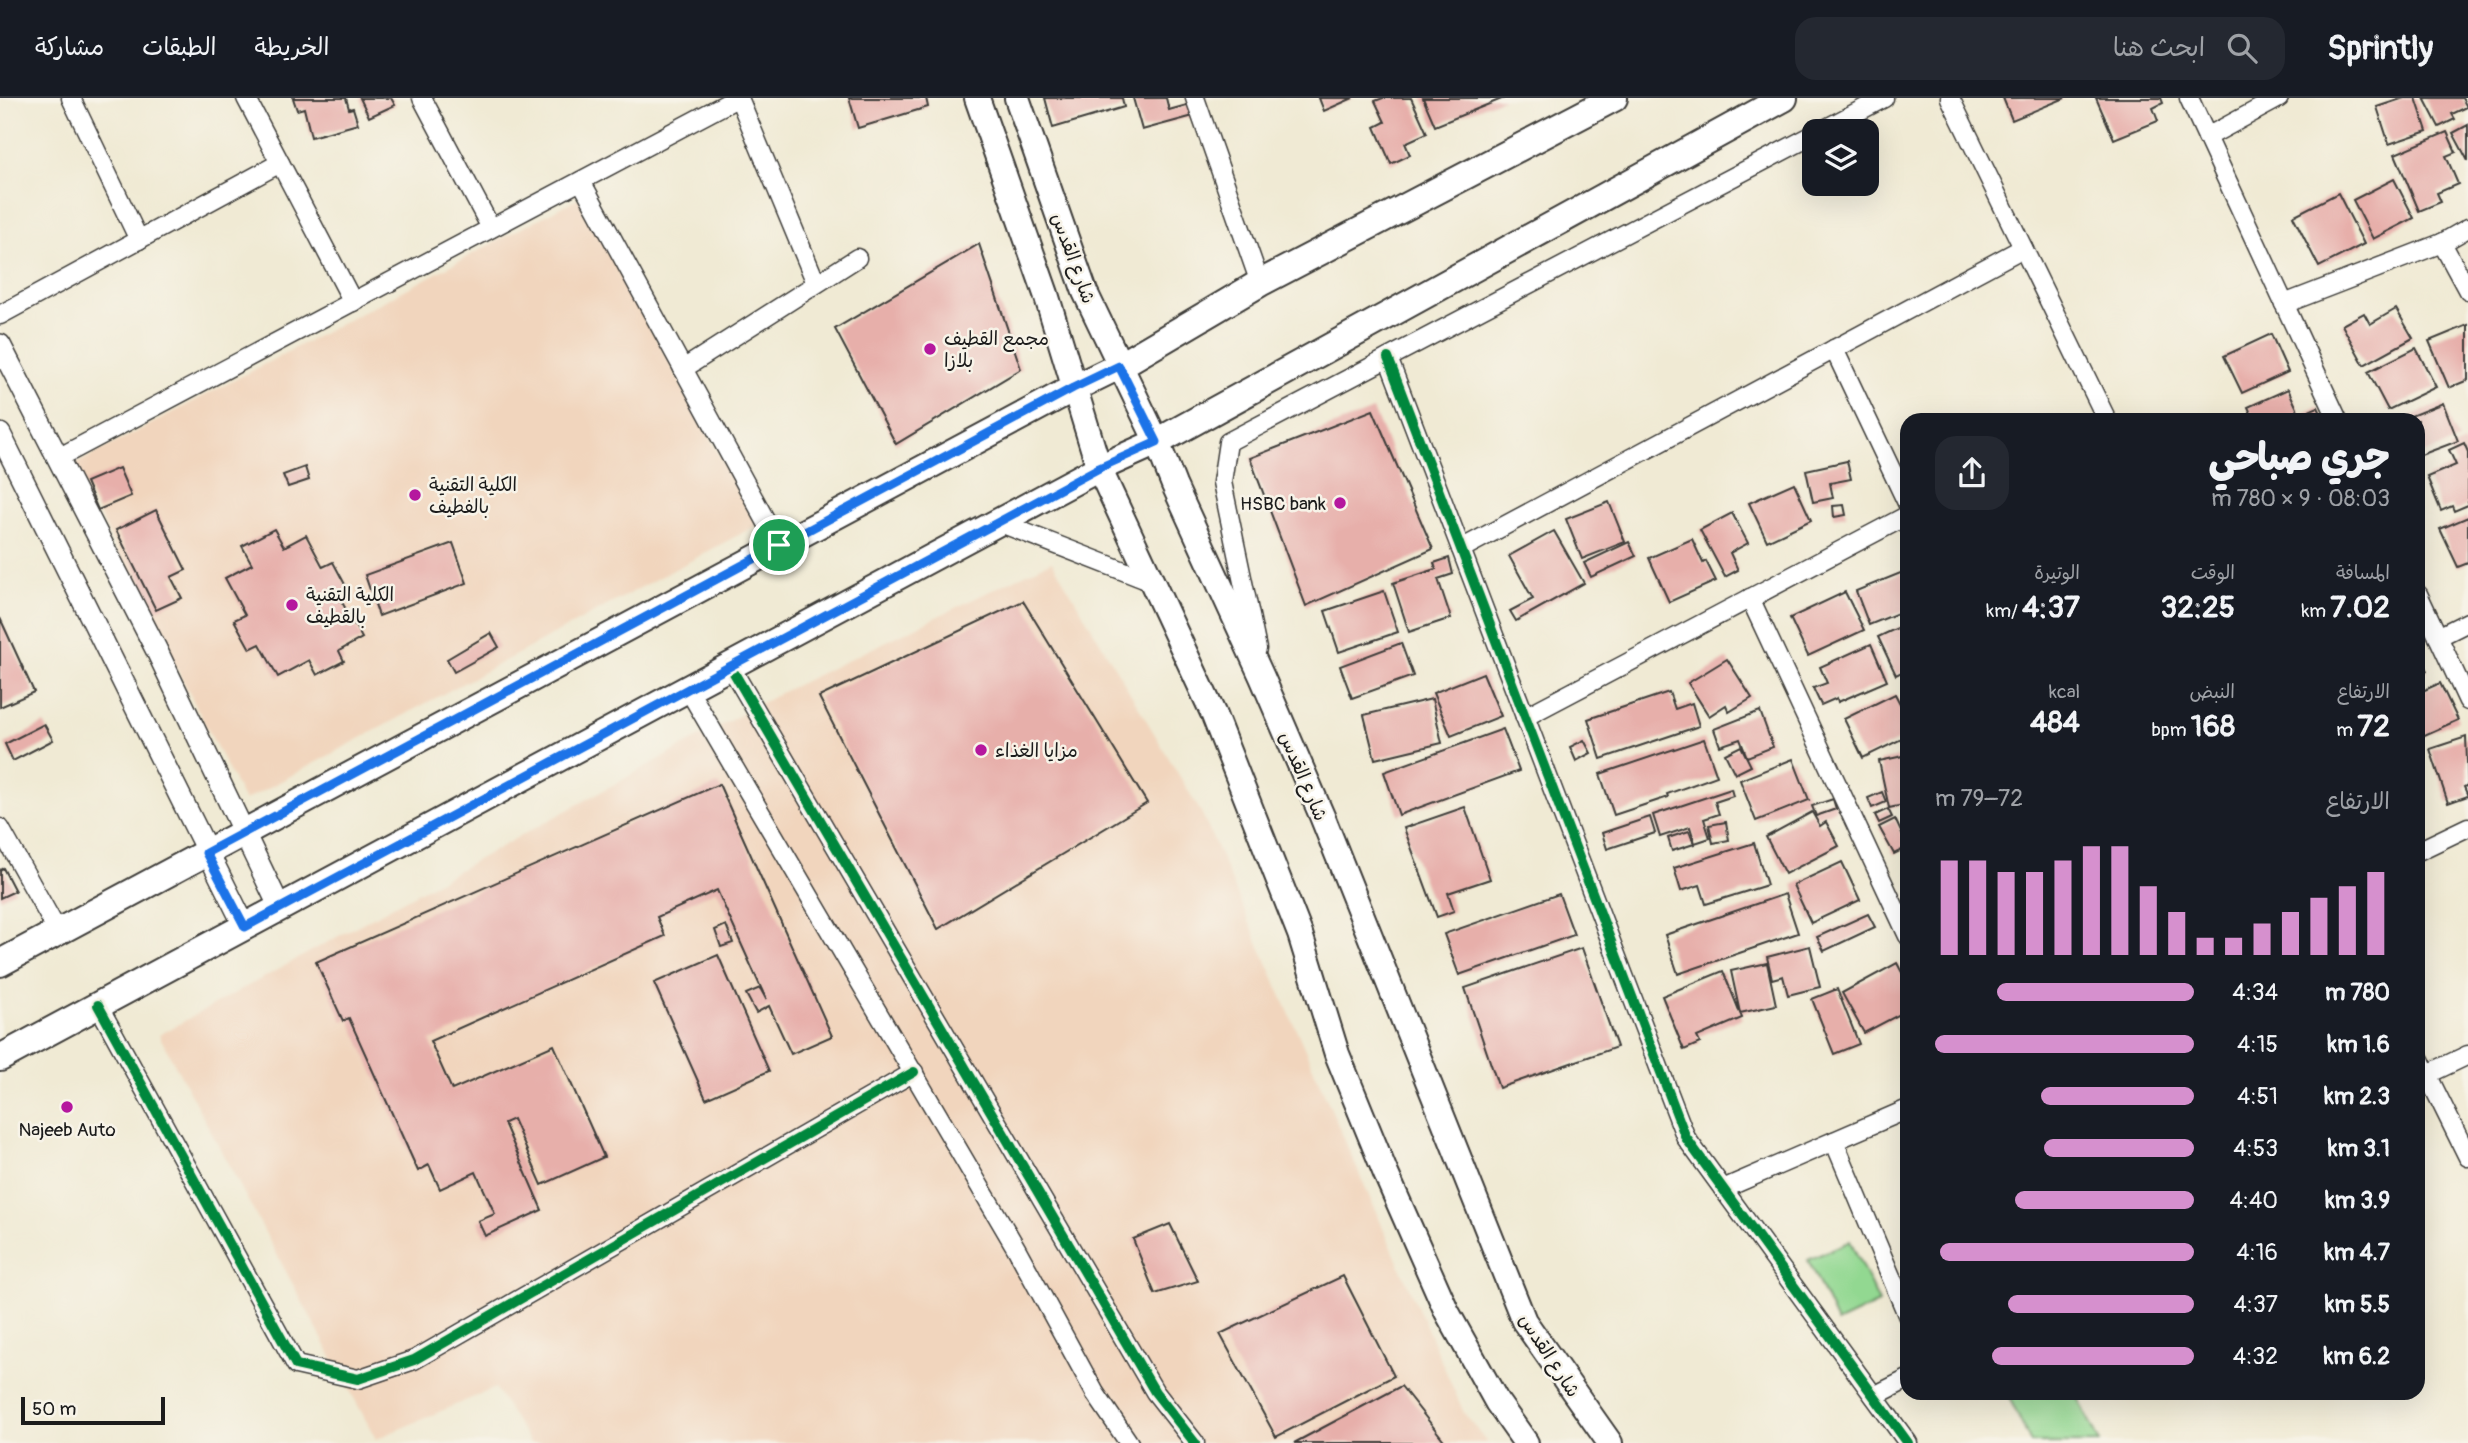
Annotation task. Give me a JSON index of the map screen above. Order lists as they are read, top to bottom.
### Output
{
  "streets": {
    "main road": ["شارع القدس"]
  },
  "places": [
    "مجمع القطيف بلازا",
    "الكلية التقنية بالفطيف",
    "HSBC bank",
    "الكلية التقنية بالقطيف",
    "مزايا الغذاء",
    "Najeeb Auto"
  ],
  "scale_bar": "50 m",
  "page": {
    "header": "Sprintly",
    "search": "ابحث هنا",
    "nav": ["الخريطة", "الطبقات", "مشاركة"],
    "heading": ["جري صباحي", "08:03 · 9 × 780 m"],
    "stats": [
      ["المسافة", "7.02 km"],
      ["الوقت", "32:25"],
      ["الوتيرة", "4:37 /km"],
      ["الارتفاع", "72 m"],
      ["النبض", "168 bpm"],
      ["kcal", "484"]
    ],
    "chart": ["الارتفاع", "72–79 m"],
    "list": [
      {
        "name": "780 m",
        "note": "4:34"
      },
      {
        "name": "1.6 km",
        "note": "4:15"
      },
      {
        "name": "2.3 km",
        "note": "4:51"
      },
      {
        "name": "3.1 km",
        "note": "4:53"
      },
      {
        "name": "3.9 km",
        "note": "4:40"
      },
      {
        "name": "4.7 km",
        "note": "4:16"
      },
      {
        "name": "5.5 km",
        "note": "4:37"
      },
      {
        "name": "6.2 km",
        "note": "4:32"
      }
    ],
    "scale": "50 m"
  }
}
